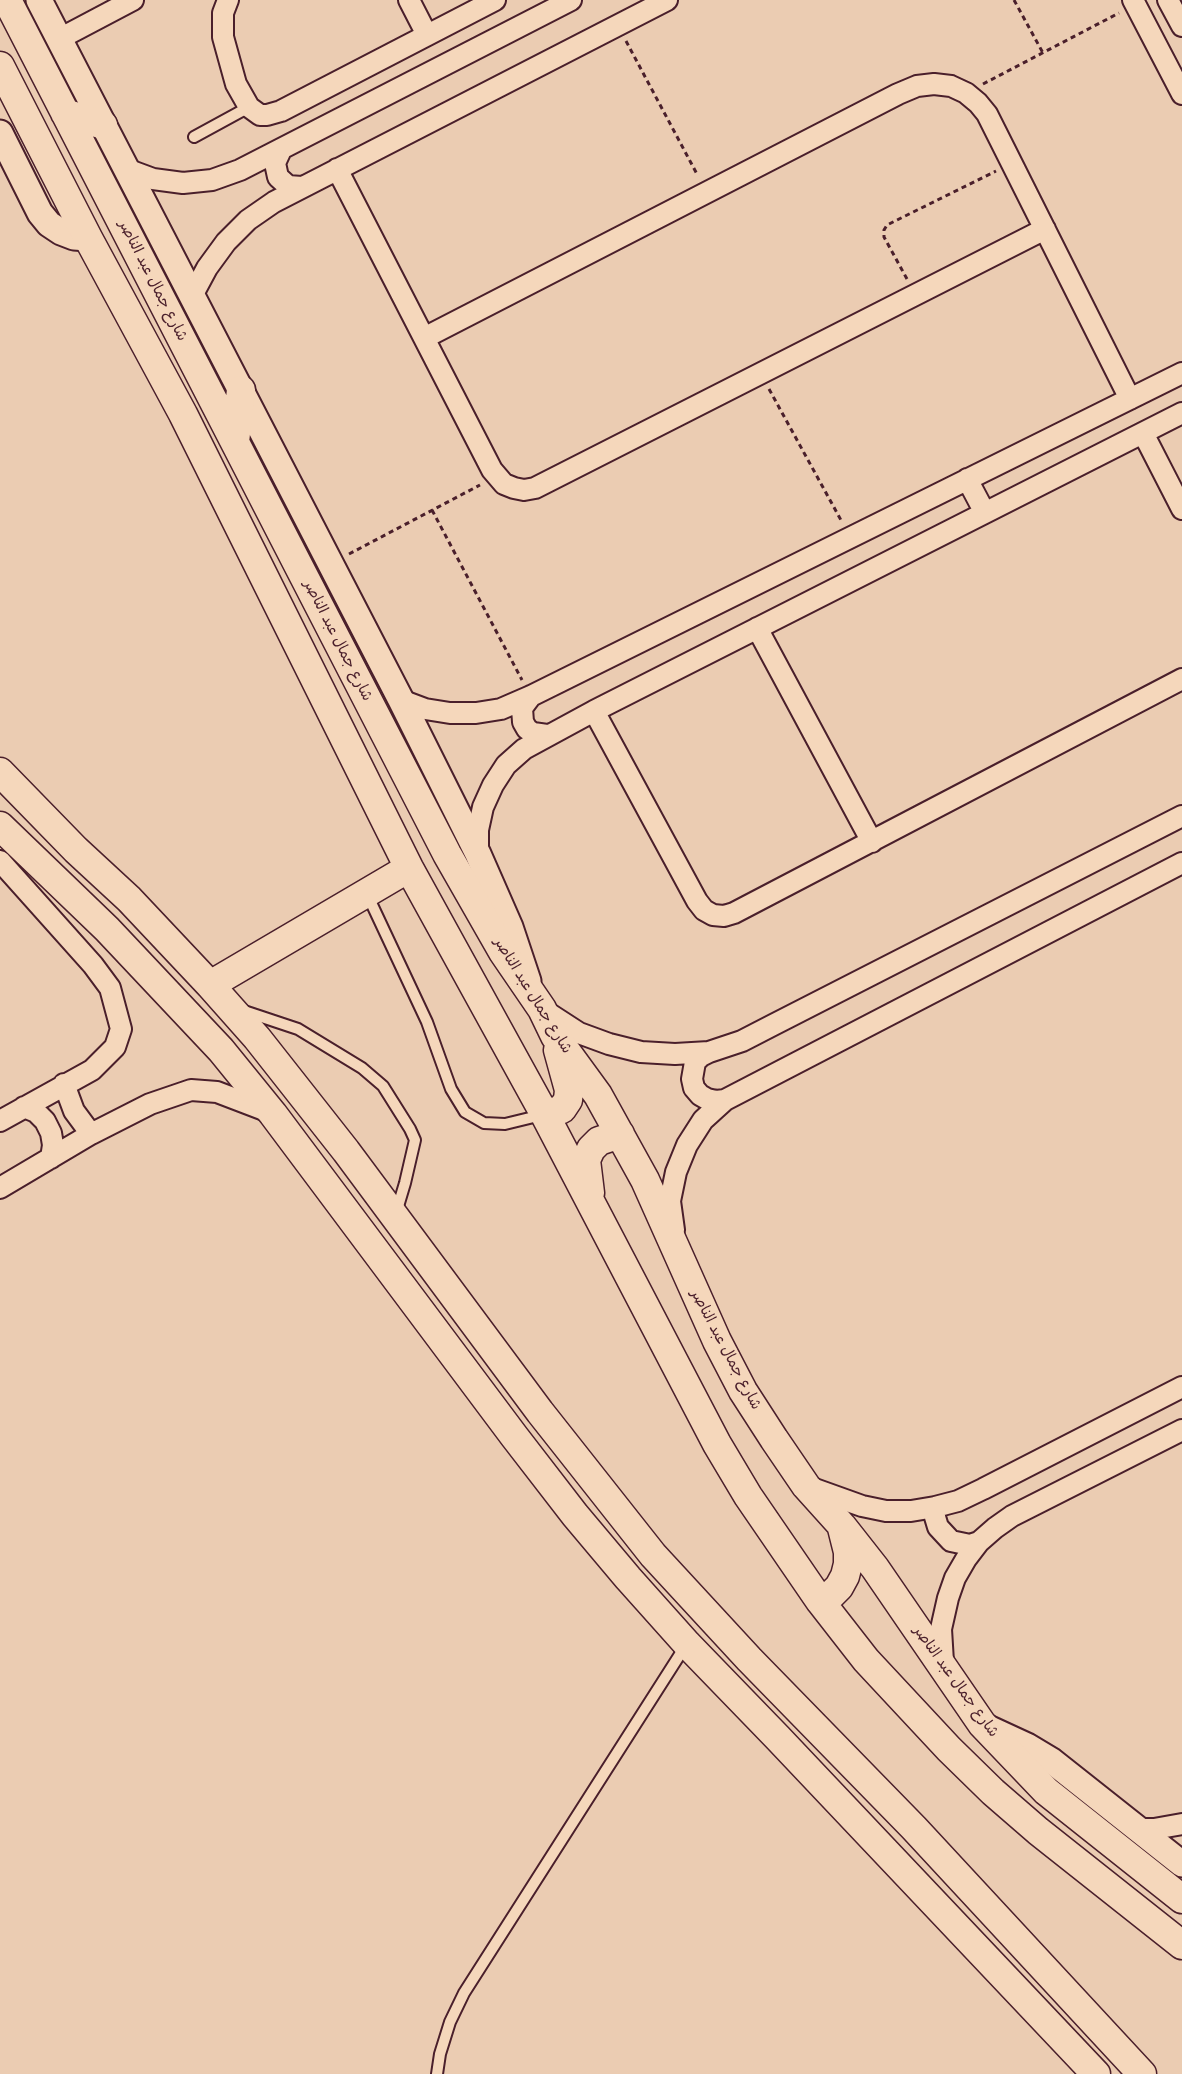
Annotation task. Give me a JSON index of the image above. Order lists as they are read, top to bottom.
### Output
{
  "streets": {
    "main road": ["شارع جمال عبد الناصر"]
  }
}
